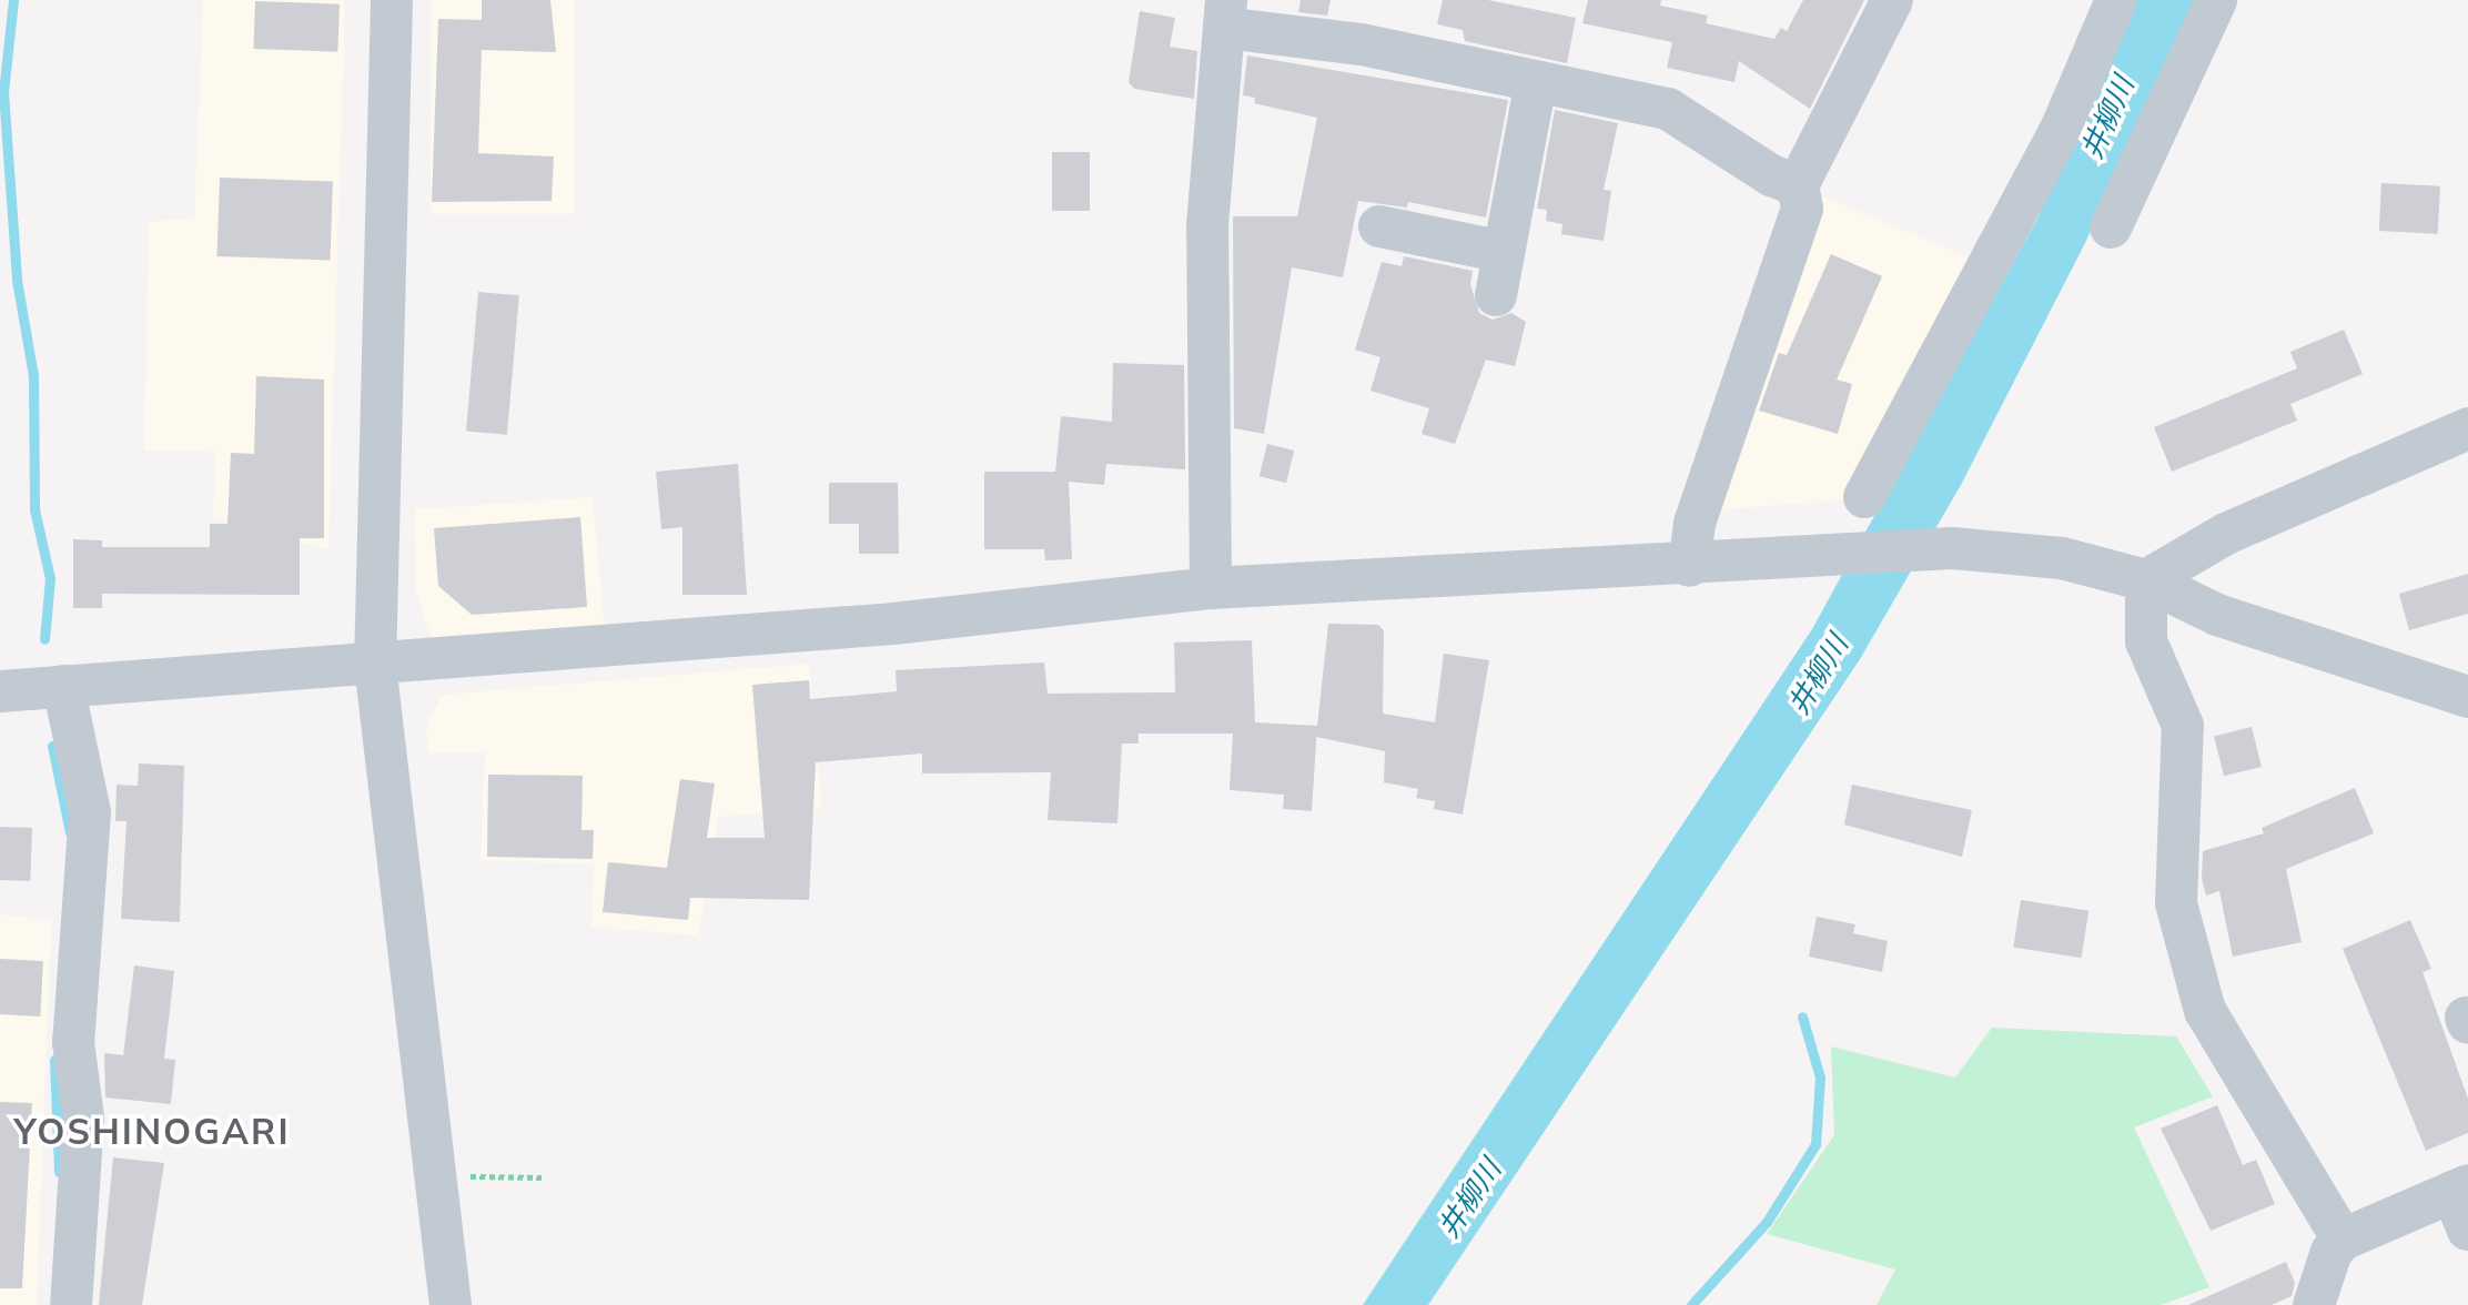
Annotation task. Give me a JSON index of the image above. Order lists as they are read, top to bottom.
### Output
{
  "districts": ["YOSHINOGARI"],
  "water": ["井柳川"]
}
